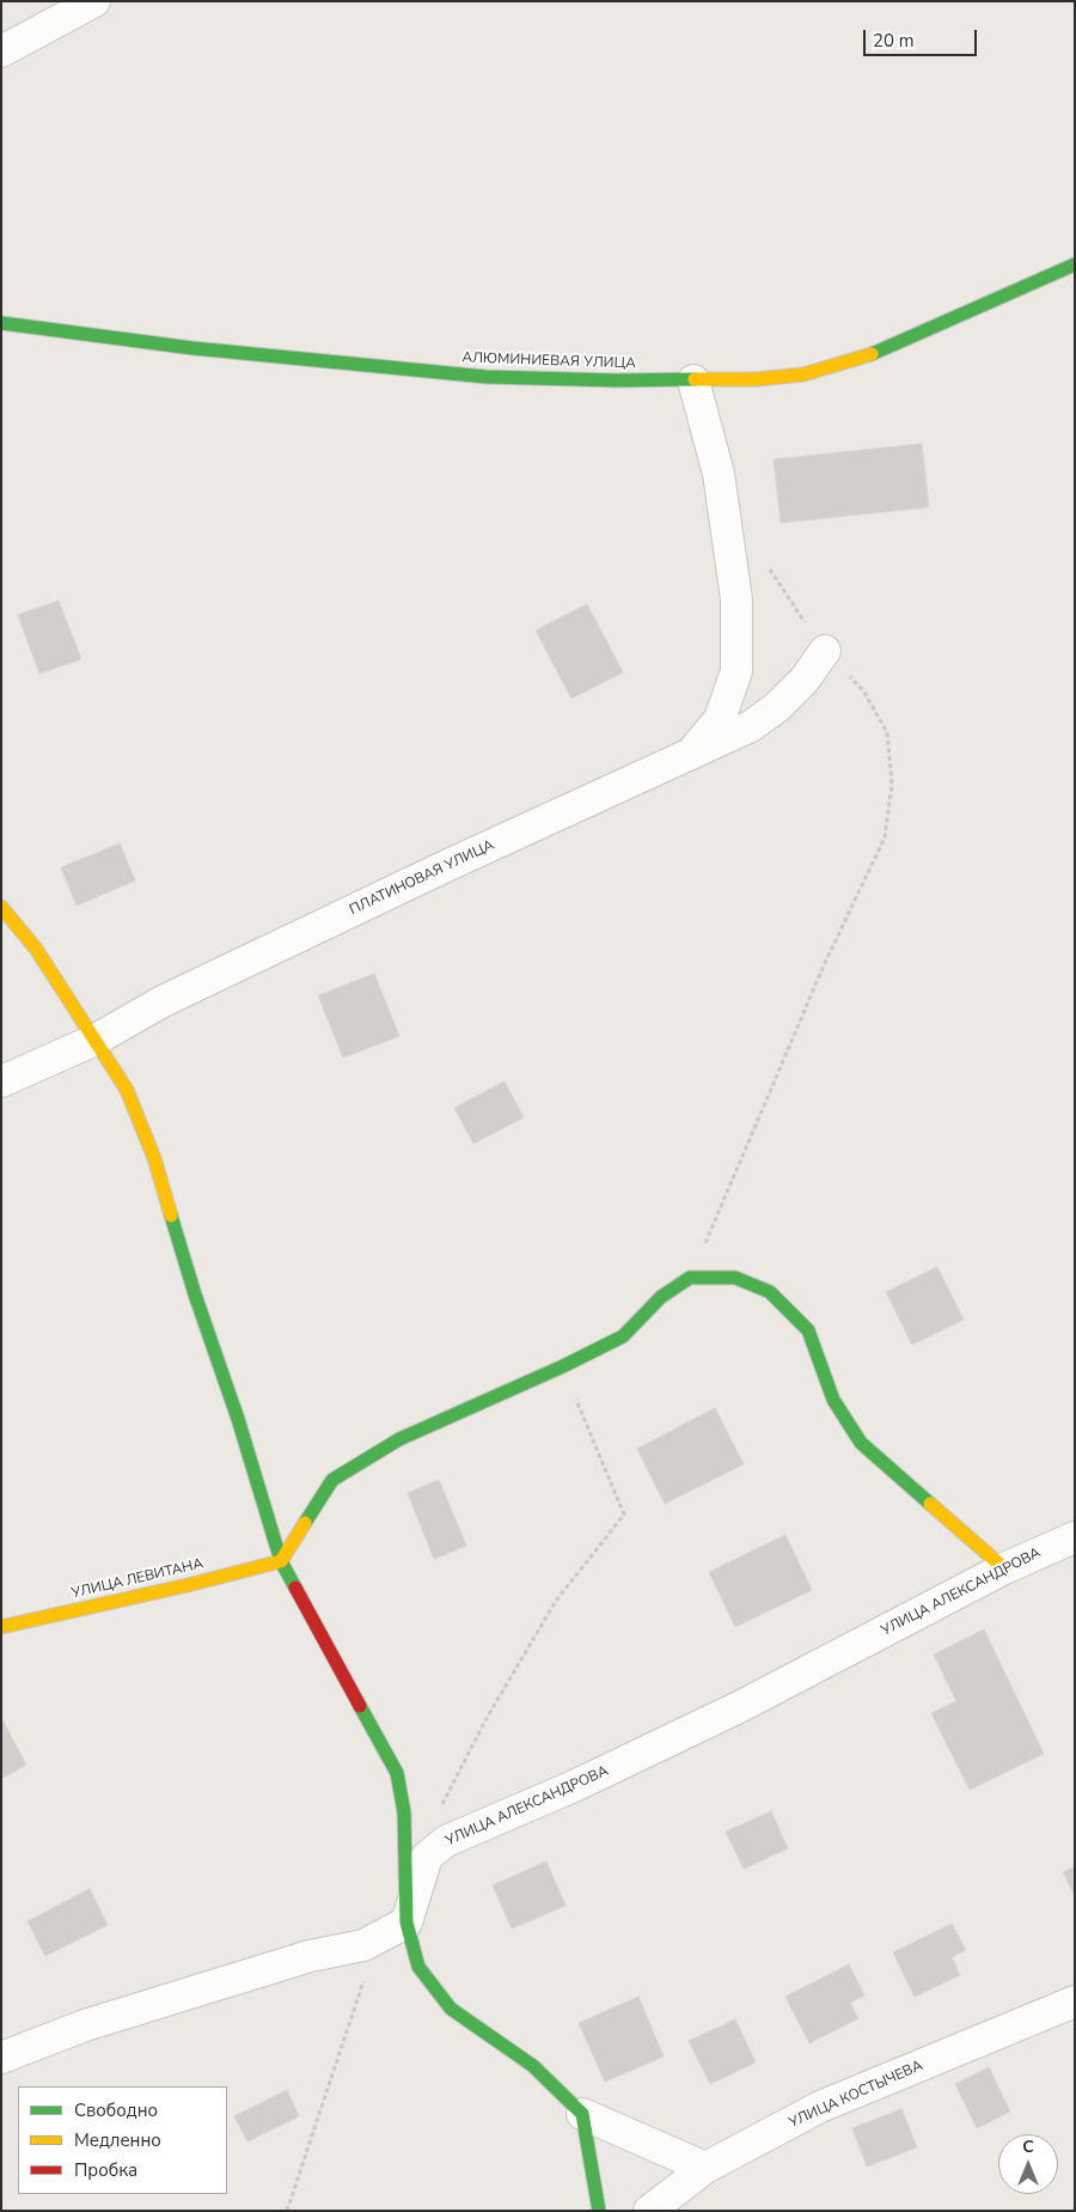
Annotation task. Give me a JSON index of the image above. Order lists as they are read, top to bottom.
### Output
{
  "streets": {
    "street": [
      "АЛЮМИНИЕВАЯ УЛИЦА",
      "ПЛАТИНОВАЯ УЛИЦА",
      "УЛИЦА ЛЕВИТАНА",
      "УЛИЦА АЛЕКСАНДРОВА",
      "УЛИЦА КОСТЫЧЕВА"
    ]
  },
  "legend": ["Свободно", "Медленно", "Пробка"],
  "scale_bar": "20 m",
  "north": "top"
}
